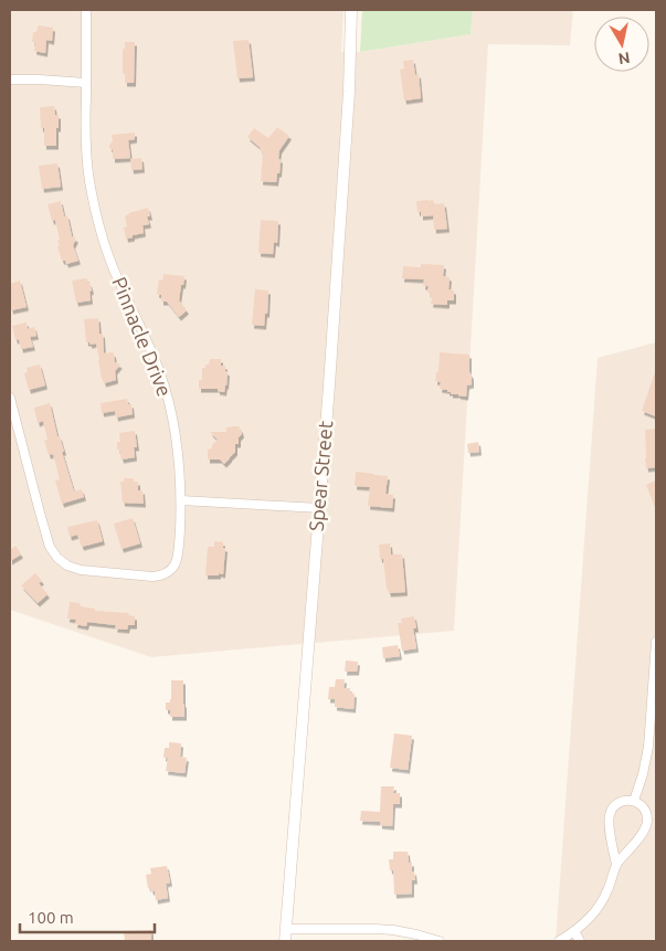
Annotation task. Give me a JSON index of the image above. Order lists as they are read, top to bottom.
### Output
{
  "streets": {
    "main road": ["Spear Street"],
    "street": ["Pinnacle Drive"]
  },
  "scale_bar": "100 m",
  "north": "bottom"
}
